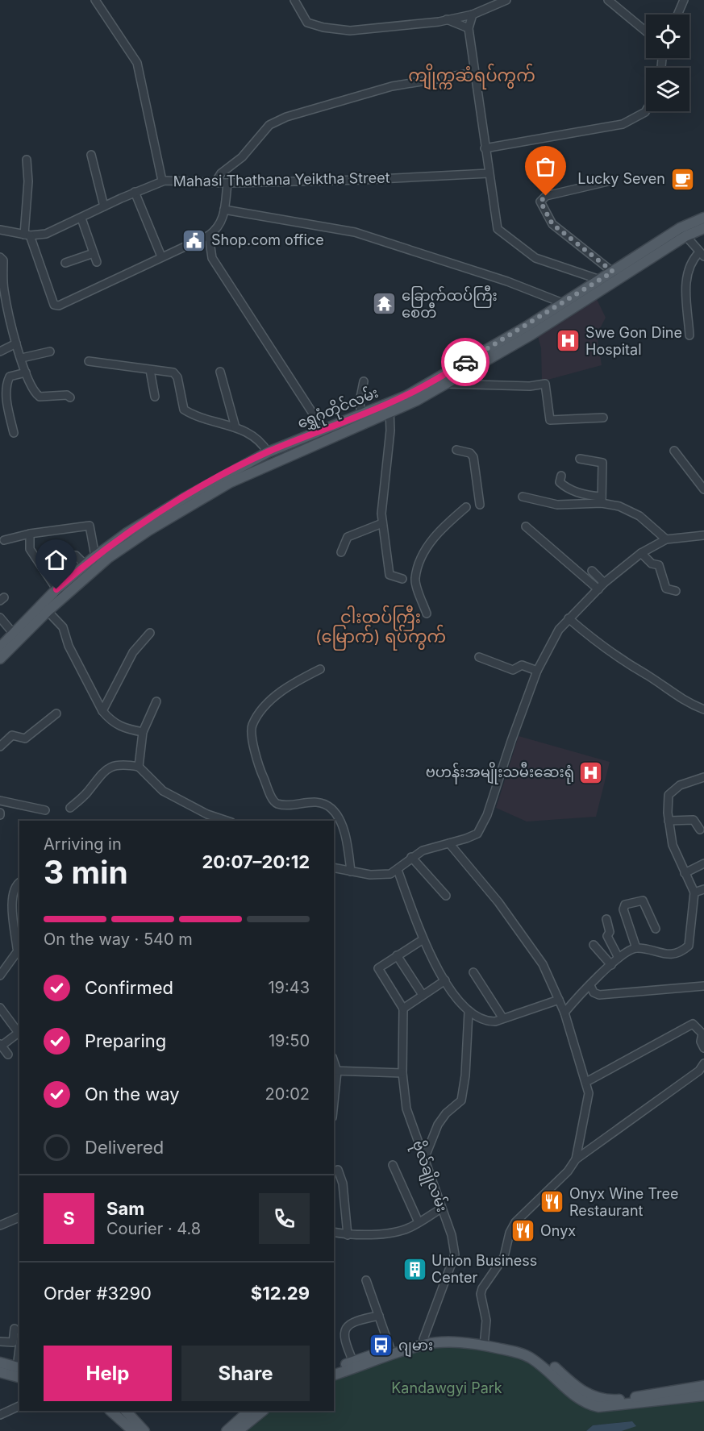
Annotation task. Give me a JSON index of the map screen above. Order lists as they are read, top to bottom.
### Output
{
  "streets": {
    "main road": ["ရွှေဂုံတိုင်လမ်း"],
    "street": ["Mahasi Thathana Yeiktha Street", "ဗိုလ်ချိုလမ်း"]
  },
  "districts": ["ကျိုက္ကဆံရပ်ကွက်", "ငါးထပ်ကြီး (မြောက်) ရပ်ကွက်"],
  "parks": ["Kandawgyi Park"],
  "places": {
    "cafe": ["Lucky Seven"],
    "public building": ["Shop.com office"],
    "temple": ["ခြောက်ထပ်ကြီး စေတီ"],
    "hospital": ["Swe Gon Dine Hospital", "ဗဟန်းအမျိုးသမီးဆေးရုံ"],
    "restaurant": ["Onyx Wine Tree Restaurant", "Onyx"],
    "building": ["Union Business Center"],
    "bus stop": ["ဂျမား"]
  },
  "page": {
    "heading": ["3 min", "Arriving in", "20:07–20:12"],
    "panel": [
      "Sam",
      "Courier · 4.8",
      "Order #3290",
      "$12.29"
    ],
    "bar": "On the way · 540 m",
    "list": [
      ["Confirmed", "19:43"],
      ["Preparing", "19:50"],
      ["On the way", "20:02"],
      "Delivered"
    ],
    "round": "S",
    "buttons": ["Help", "Share"]
  }
}
